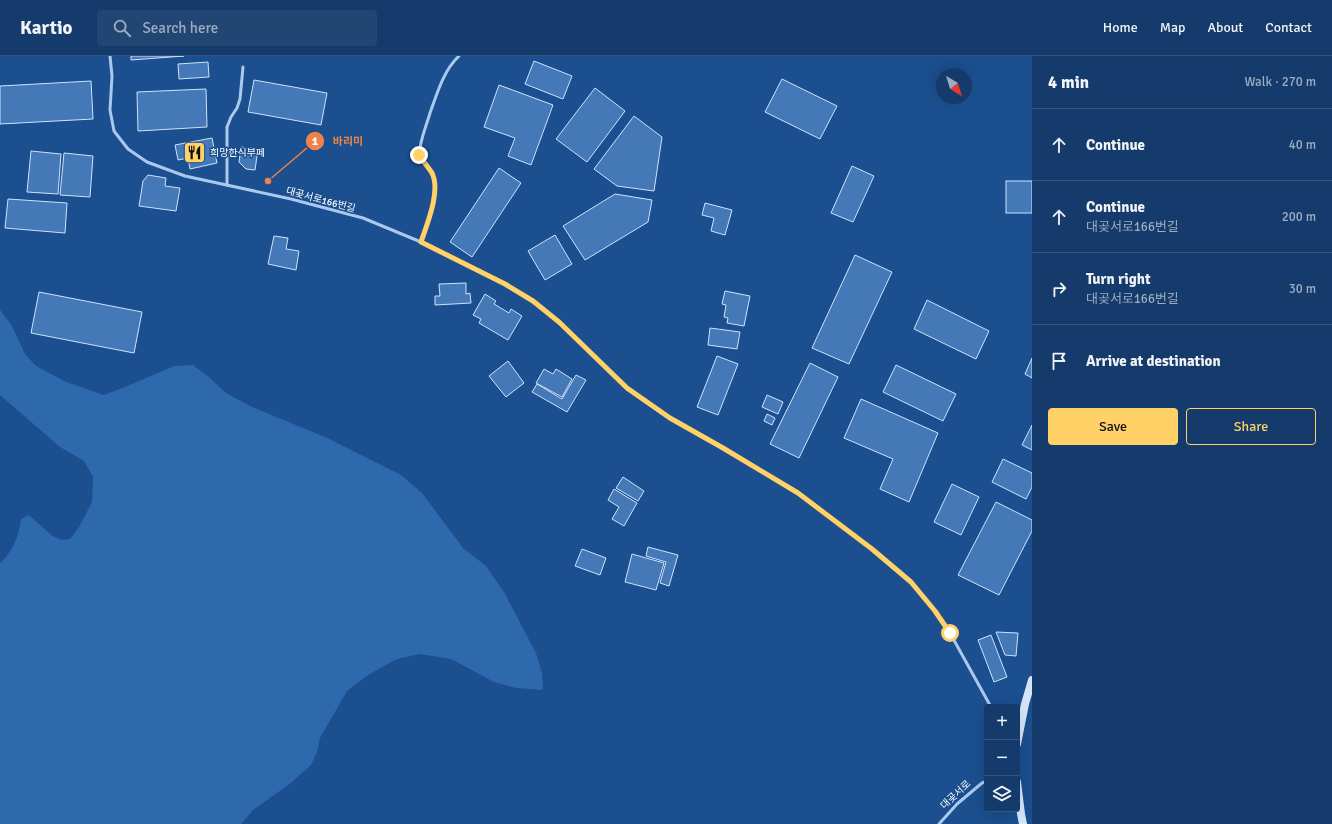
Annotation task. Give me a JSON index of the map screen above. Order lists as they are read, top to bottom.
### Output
{
  "streets": {
    "lane": ["대곶서로166번길", "대곶서로"]
  },
  "places": {
    "restaurant": ["희망한식부페"],
    "other": ["바리미"]
  },
  "north": "bottom right",
  "page": {
    "header": "Kartio",
    "search": "Search here",
    "nav": [
      "Home",
      "Map",
      "About",
      "Contact"
    ],
    "heading": ["4 min", "Walk · 270 m"],
    "list": [
      ["Continue", "40 m"],
      ["Continue", "대곶서로166번길", "200 m"],
      ["Turn right", "대곶서로166번길", "30 m"],
      "Arrive at destination"
    ],
    "buttons": ["Save", "Share"],
    "map_buttons": ["+", "−"]
  }
}
